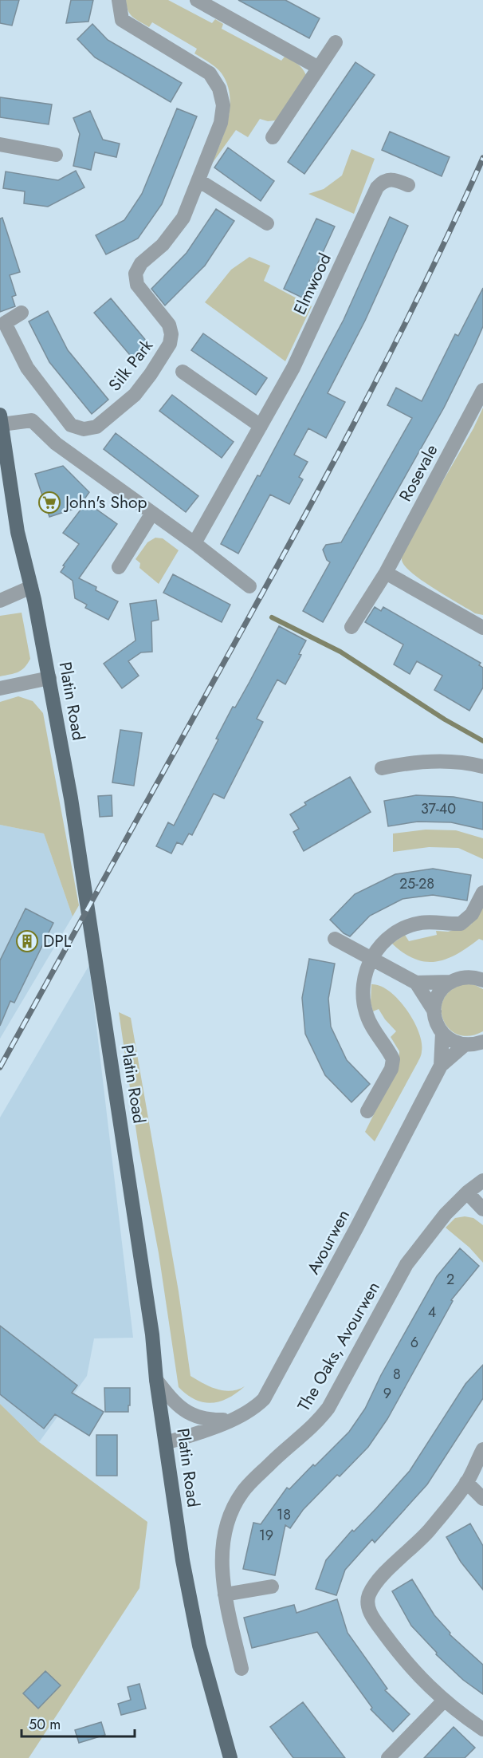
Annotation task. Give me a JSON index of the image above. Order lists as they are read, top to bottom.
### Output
{
  "streets": {
    "main road": ["Platin Road"],
    "street": [
      "Elmwood",
      "Silk Park",
      "Rosevale",
      "Avourwen",
      "The Oaks, Avourwen"
    ]
  },
  "crossings": [
    ["Platin Road", "Avourwen"]
  ],
  "places": {
    "supermarket": ["John's Shop"],
    "building": ["DPL"]
  },
  "house_numbers": [
    "37-40",
    "25-28",
    "2",
    "4",
    "6",
    "8",
    "9",
    "18",
    "19"
  ],
  "scale_bar": "50 m"
}
